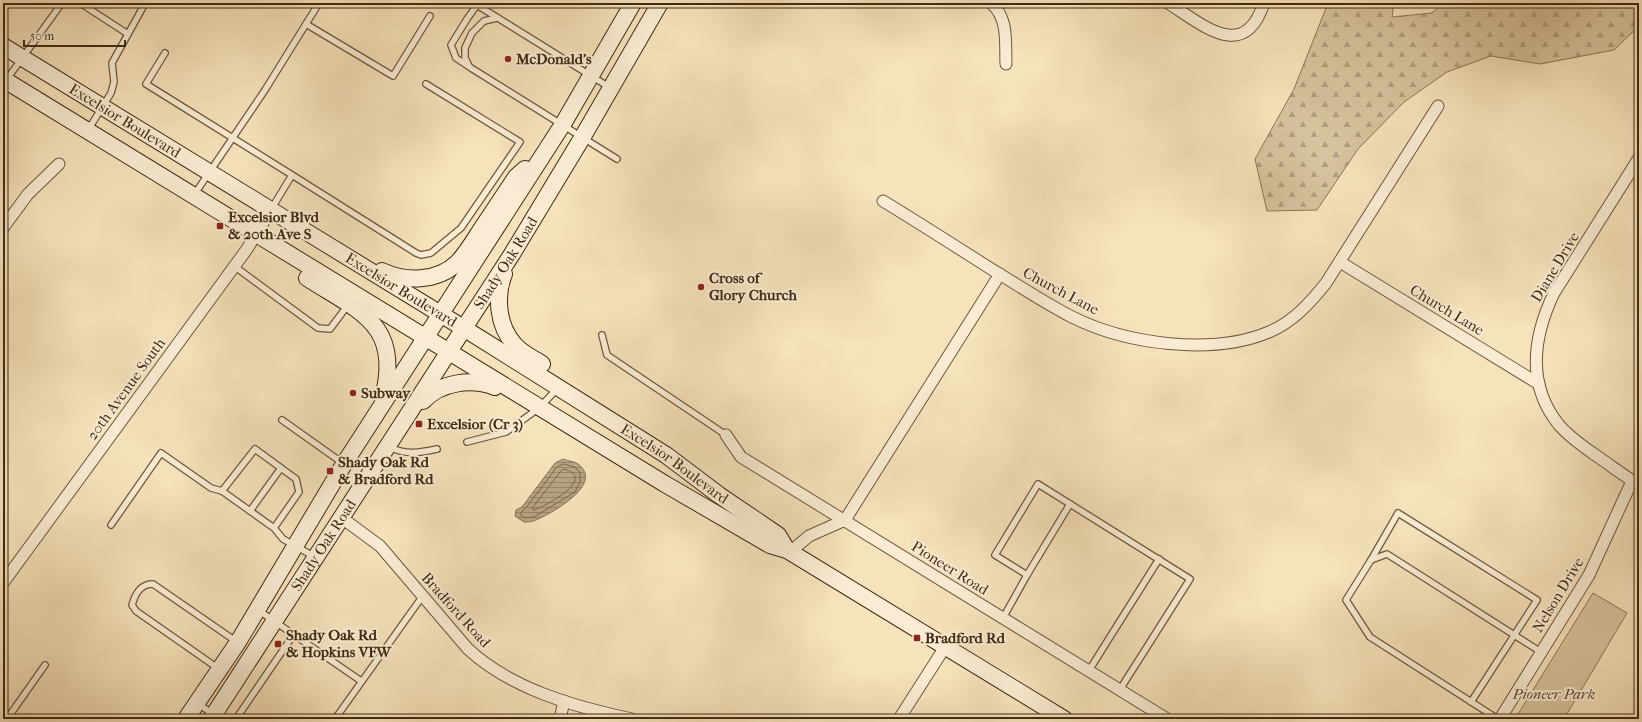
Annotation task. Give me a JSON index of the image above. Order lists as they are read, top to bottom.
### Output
{
  "streets": {
    "main road": ["Excelsior Boulevard", "Shady Oak Road"],
    "street": [
      "Diane Drive",
      "Church Lane",
      "20th Avenue South",
      "Pioneer Road",
      "Nelson Drive",
      "Bradford Road"
    ]
  },
  "crossings": [
    ["Excelsior Boulevard", "Shady Oak Road"],
    ["Excelsior Boulevard", "20th Avenue South"],
    ["Shady Oak Road", "Bradford Road"],
    ["Diane Drive", "Church Lane"],
    ["Diane Drive", "Nelson Drive"],
    ["Church Lane", "Pioneer Road"]
  ],
  "parks": ["Pioneer Park"],
  "places": {
    "other": ["McDonald's", "Cross of Glory Church", "Subway"],
    "transit": [
      "Excelsior Blvd & 20th Ave S",
      "Excelsior (Cr 3)",
      "Shady Oak Rd & Bradford Rd",
      "Bradford Rd",
      "Shady Oak Rd & Hopkins VFW"
    ]
  },
  "scale_bar": "50 m"
}
